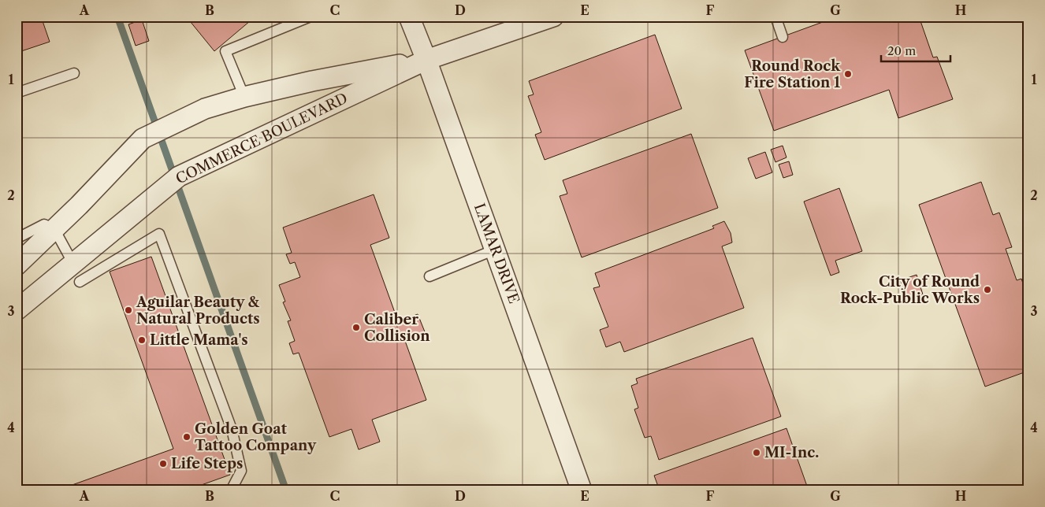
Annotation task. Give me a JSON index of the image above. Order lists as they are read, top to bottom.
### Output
{
  "streets": {
    "street": ["COMMERCE BOULEVARD", "LAMAR DRIVE"]
  },
  "crossings": [
    ["COMMERCE BOULEVARD", "LAMAR DRIVE"]
  ],
  "places": [
    "Round Rock Fire Station 1",
    "City of Round Rock-Public Works",
    "Aguilar Beauty & Natural Products",
    "Caliber Collision",
    "Little Mama's",
    "Golden Goat Tattoo Company",
    "MI-Inc.",
    "Life Steps"
  ],
  "scale_bar": "20 m",
  "grid": {
    "columns": [
      "A",
      "B",
      "C",
      "D",
      "E",
      "F",
      "G",
      "H"
    ],
    "rows": [
      "1",
      "2",
      "3",
      "4"
    ]
  }
}
